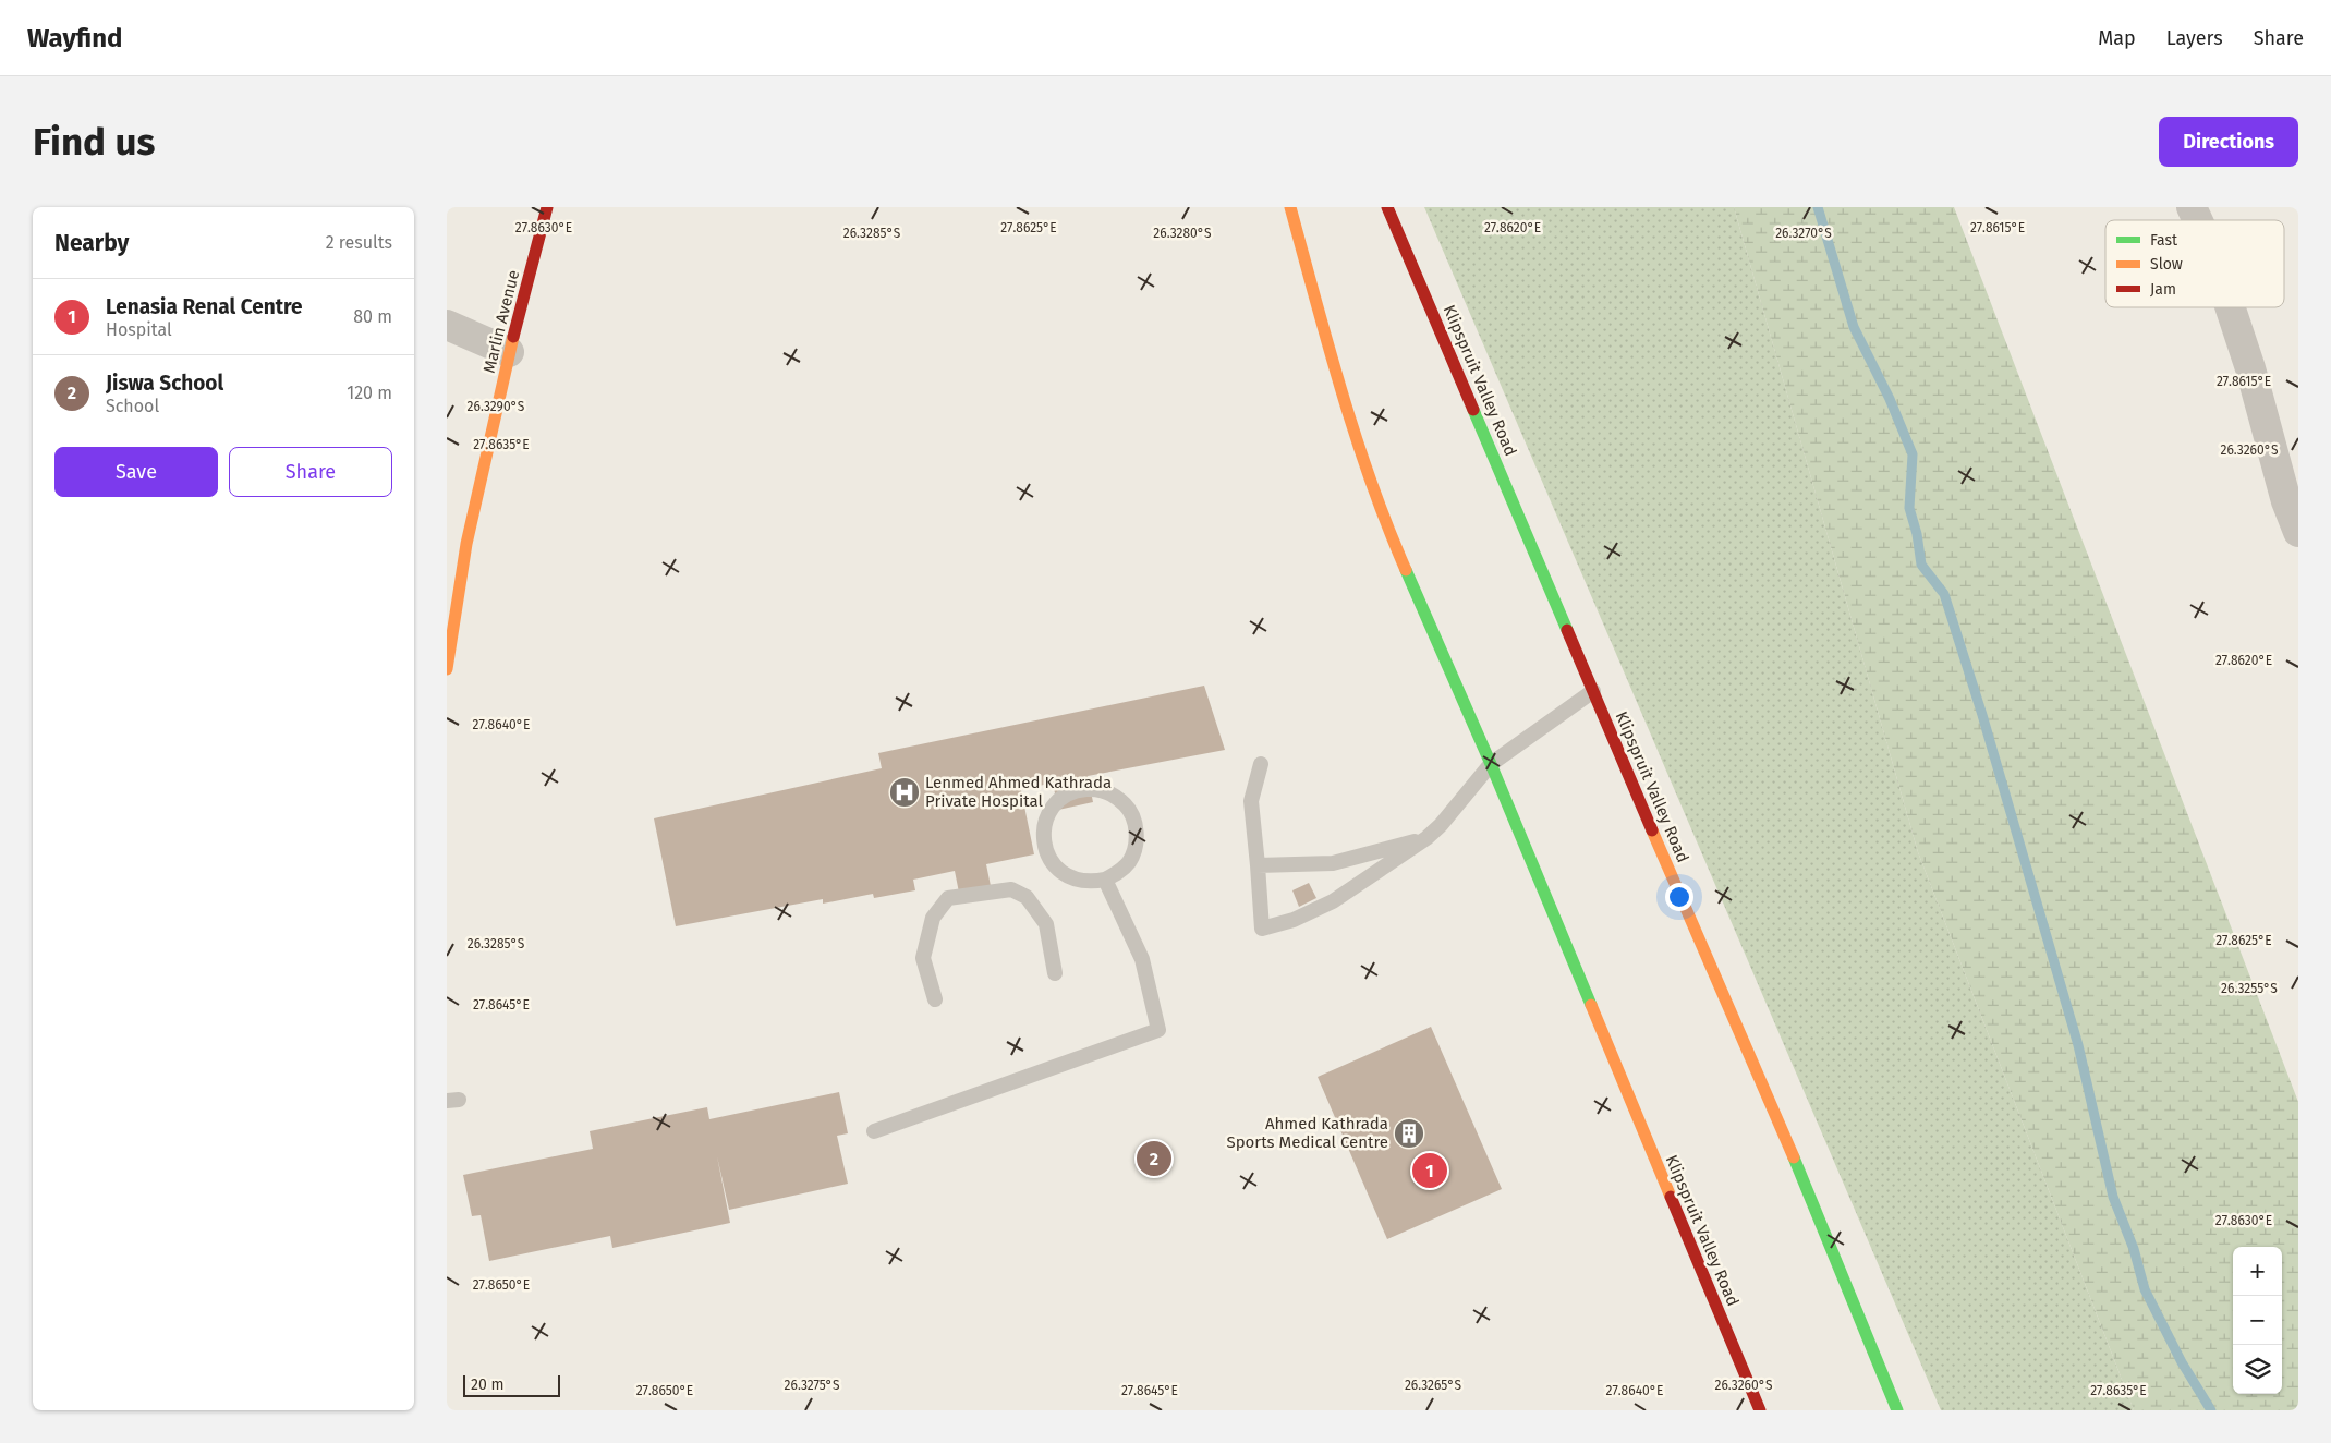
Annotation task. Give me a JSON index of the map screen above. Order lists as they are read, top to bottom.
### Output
{
  "streets": {
    "main road": ["Marlin Avenue", "Klipspruit Valley Road"]
  },
  "places": {
    "hospital": ["Lenmed Ahmed Kathrada Private Hospital"],
    "building": ["Ahmed Kathrada Sports Medical Centre"]
  },
  "legend": ["Fast", "Slow", "Jam"],
  "scale_bar": "20 m",
  "page": {
    "header": "Wayfind",
    "nav": ["Map", "Layers", "Share"],
    "buttons": [
      "Directions",
      ["Save", "Share"]
    ],
    "title": "Find us",
    "heading": ["Nearby", "2 results"],
    "list": [
      {
        "mark": "1",
        "name": "Lenasia Renal Centre",
        "note": "Hospital",
        "value": "80 m"
      },
      {
        "mark": "2",
        "name": "Jiswa School",
        "note": "School",
        "value": "120 m"
      }
    ],
    "pins": ["2", "1"],
    "map_buttons": ["+", "−"],
    "scale": "20 m"
  },
  "coordinates": [
    "27.8630°E",
    "27.8625°E",
    "27.8620°E",
    "27.8615°E",
    "26.3285°S",
    "26.3280°S",
    "26.3270°S",
    "26.3290°S",
    "27.8635°E",
    "26.3260°S",
    "27.8640°E",
    "26.3255°S",
    "27.8645°E",
    "27.8650°E",
    "26.3275°S",
    "26.3265°S"
  ]
}
